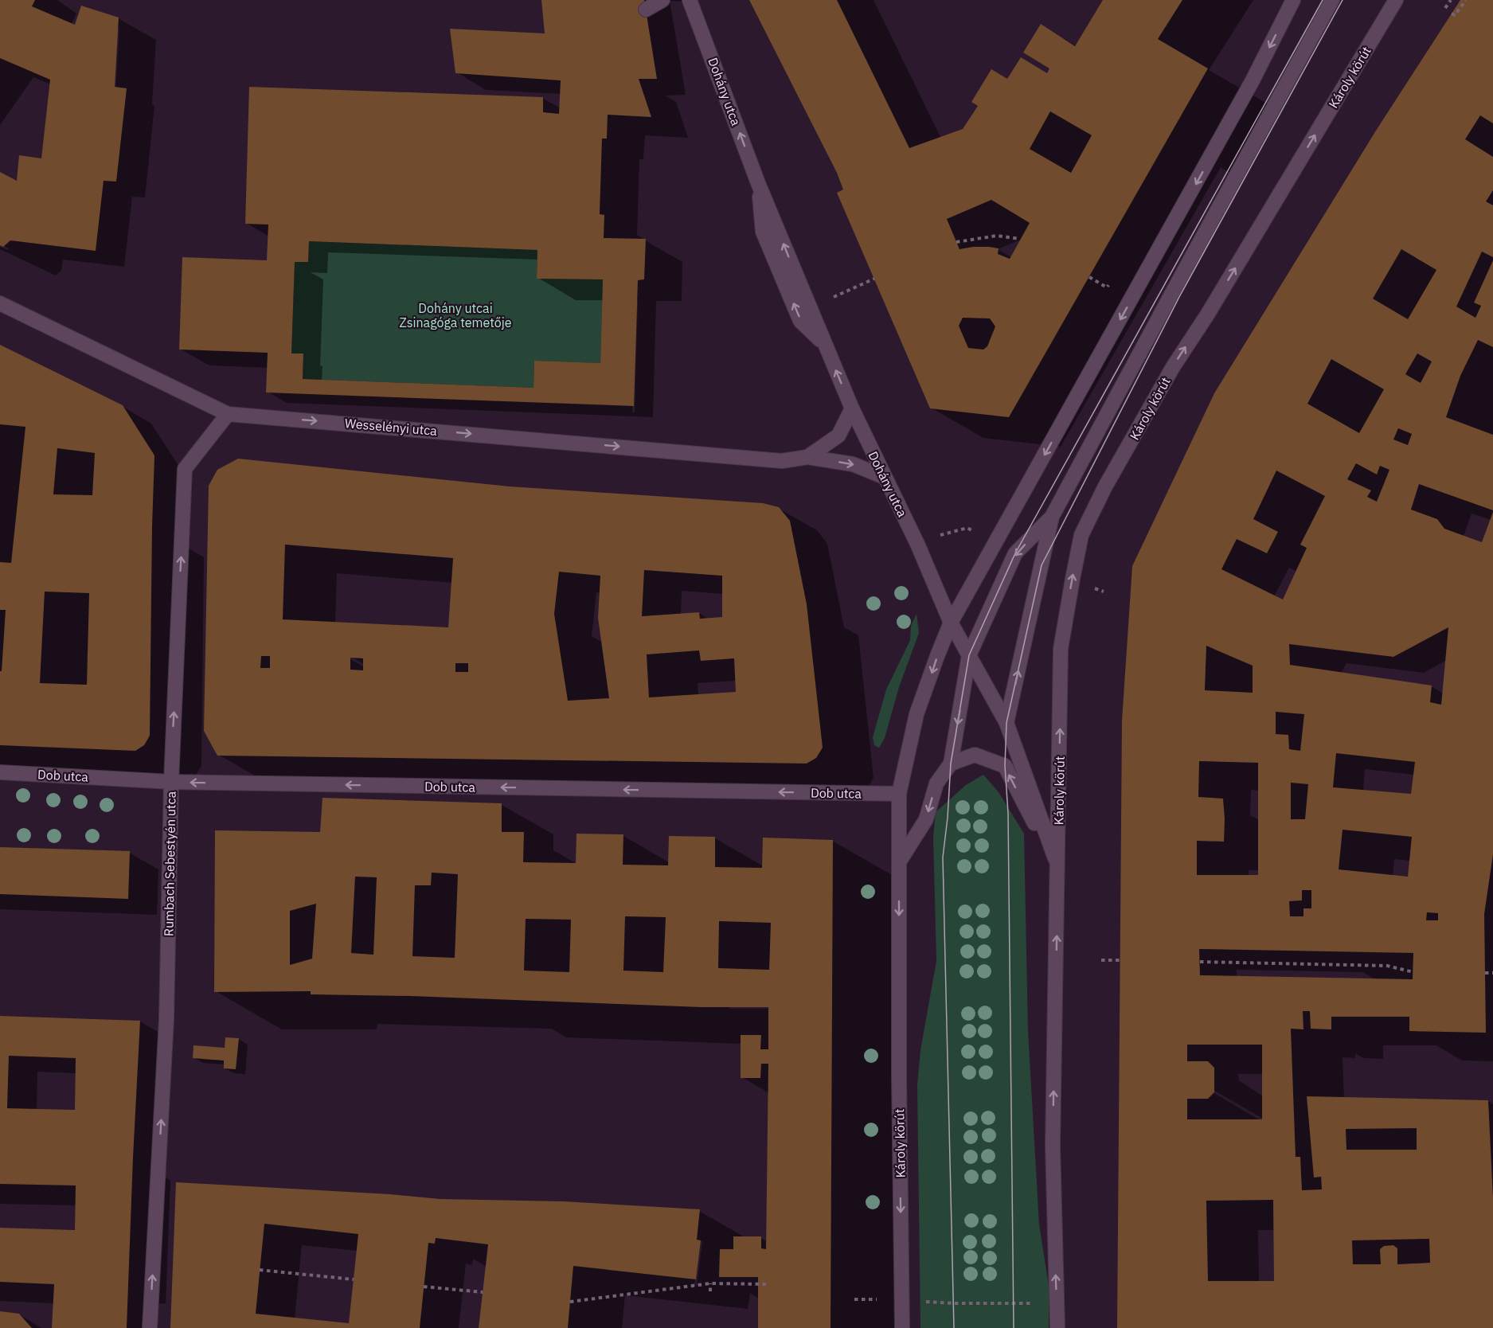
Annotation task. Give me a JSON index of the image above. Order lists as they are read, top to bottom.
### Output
{
  "streets": {
    "street": [
      "Károly körút",
      "Dohány utca",
      "Wesselényi utca",
      "Dob utca",
      "Rumbach Sebestyén utca"
    ]
  },
  "crossings": [
    ["Károly körút", "Dohány utca"],
    ["Károly körút", "Dob utca"],
    ["Dohány utca", "Wesselényi utca"],
    ["Wesselényi utca", "Rumbach Sebestyén utca"],
    ["Dob utca", "Rumbach Sebestyén utca"]
  ],
  "one_way": [
    "Dohány utca",
    "Wesselényi utca",
    "Dob utca",
    "Rumbach Sebestyén utca"
  ],
  "parks": ["Dohány utcai Zsinagóga temetője"]
}
